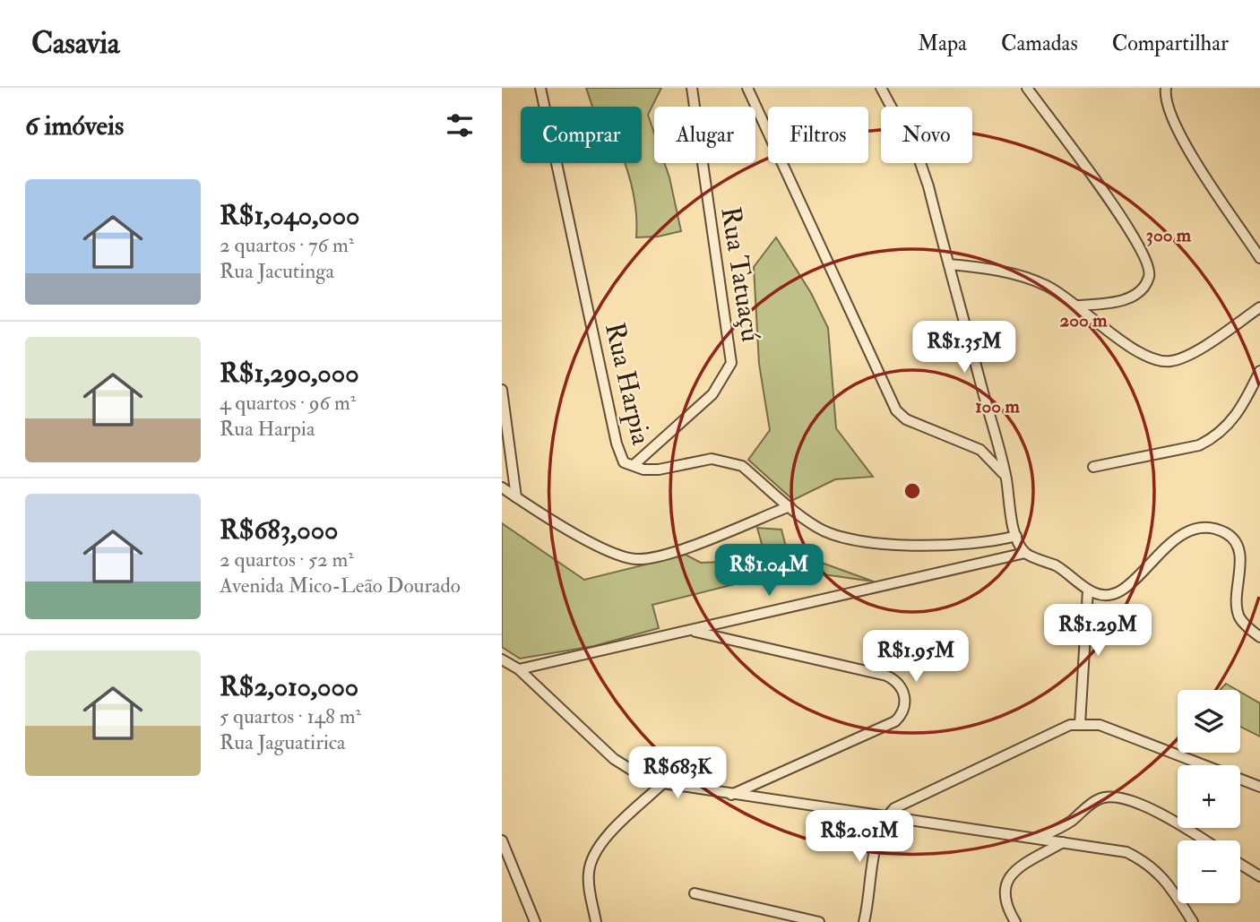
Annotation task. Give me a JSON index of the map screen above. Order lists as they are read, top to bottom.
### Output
{
  "streets": {
    "street": ["Rua Tatuaçú", "Rua Harpia"]
  },
  "crossings": [
    ["Rua Tatuaçú", "Rua Harpia"]
  ],
  "page": {
    "header": "Casavia",
    "nav": ["Mapa", "Camadas", "Compartilhar"],
    "heading": "6 imóveis",
    "chip": [
      "Comprar",
      "Alugar",
      "Filtros",
      "Novo"
    ],
    "list": [
      {
        "name": "R$1,040,000",
        "note": "2 quartos · 76 m² · Rua Jacutinga"
      },
      {
        "name": "R$1,290,000",
        "note": "4 quartos · 96 m² · Rua Harpia"
      },
      {
        "name": "R$683,000",
        "note": "2 quartos · 52 m² · Avenida Mico-Leão Dourado"
      },
      {
        "name": "R$2,010,000",
        "note": "5 quartos · 148 m² · Rua Jaguatirica"
      }
    ],
    "price": [
      "R$1.35M",
      "R$1.04M",
      "R$1.29M",
      "R$1.95M",
      "R$683K",
      "R$2.01M"
    ],
    "map_buttons": ["+", "−"]
  },
  "rings": ["300 m", "200 m", "100 m"]
}
